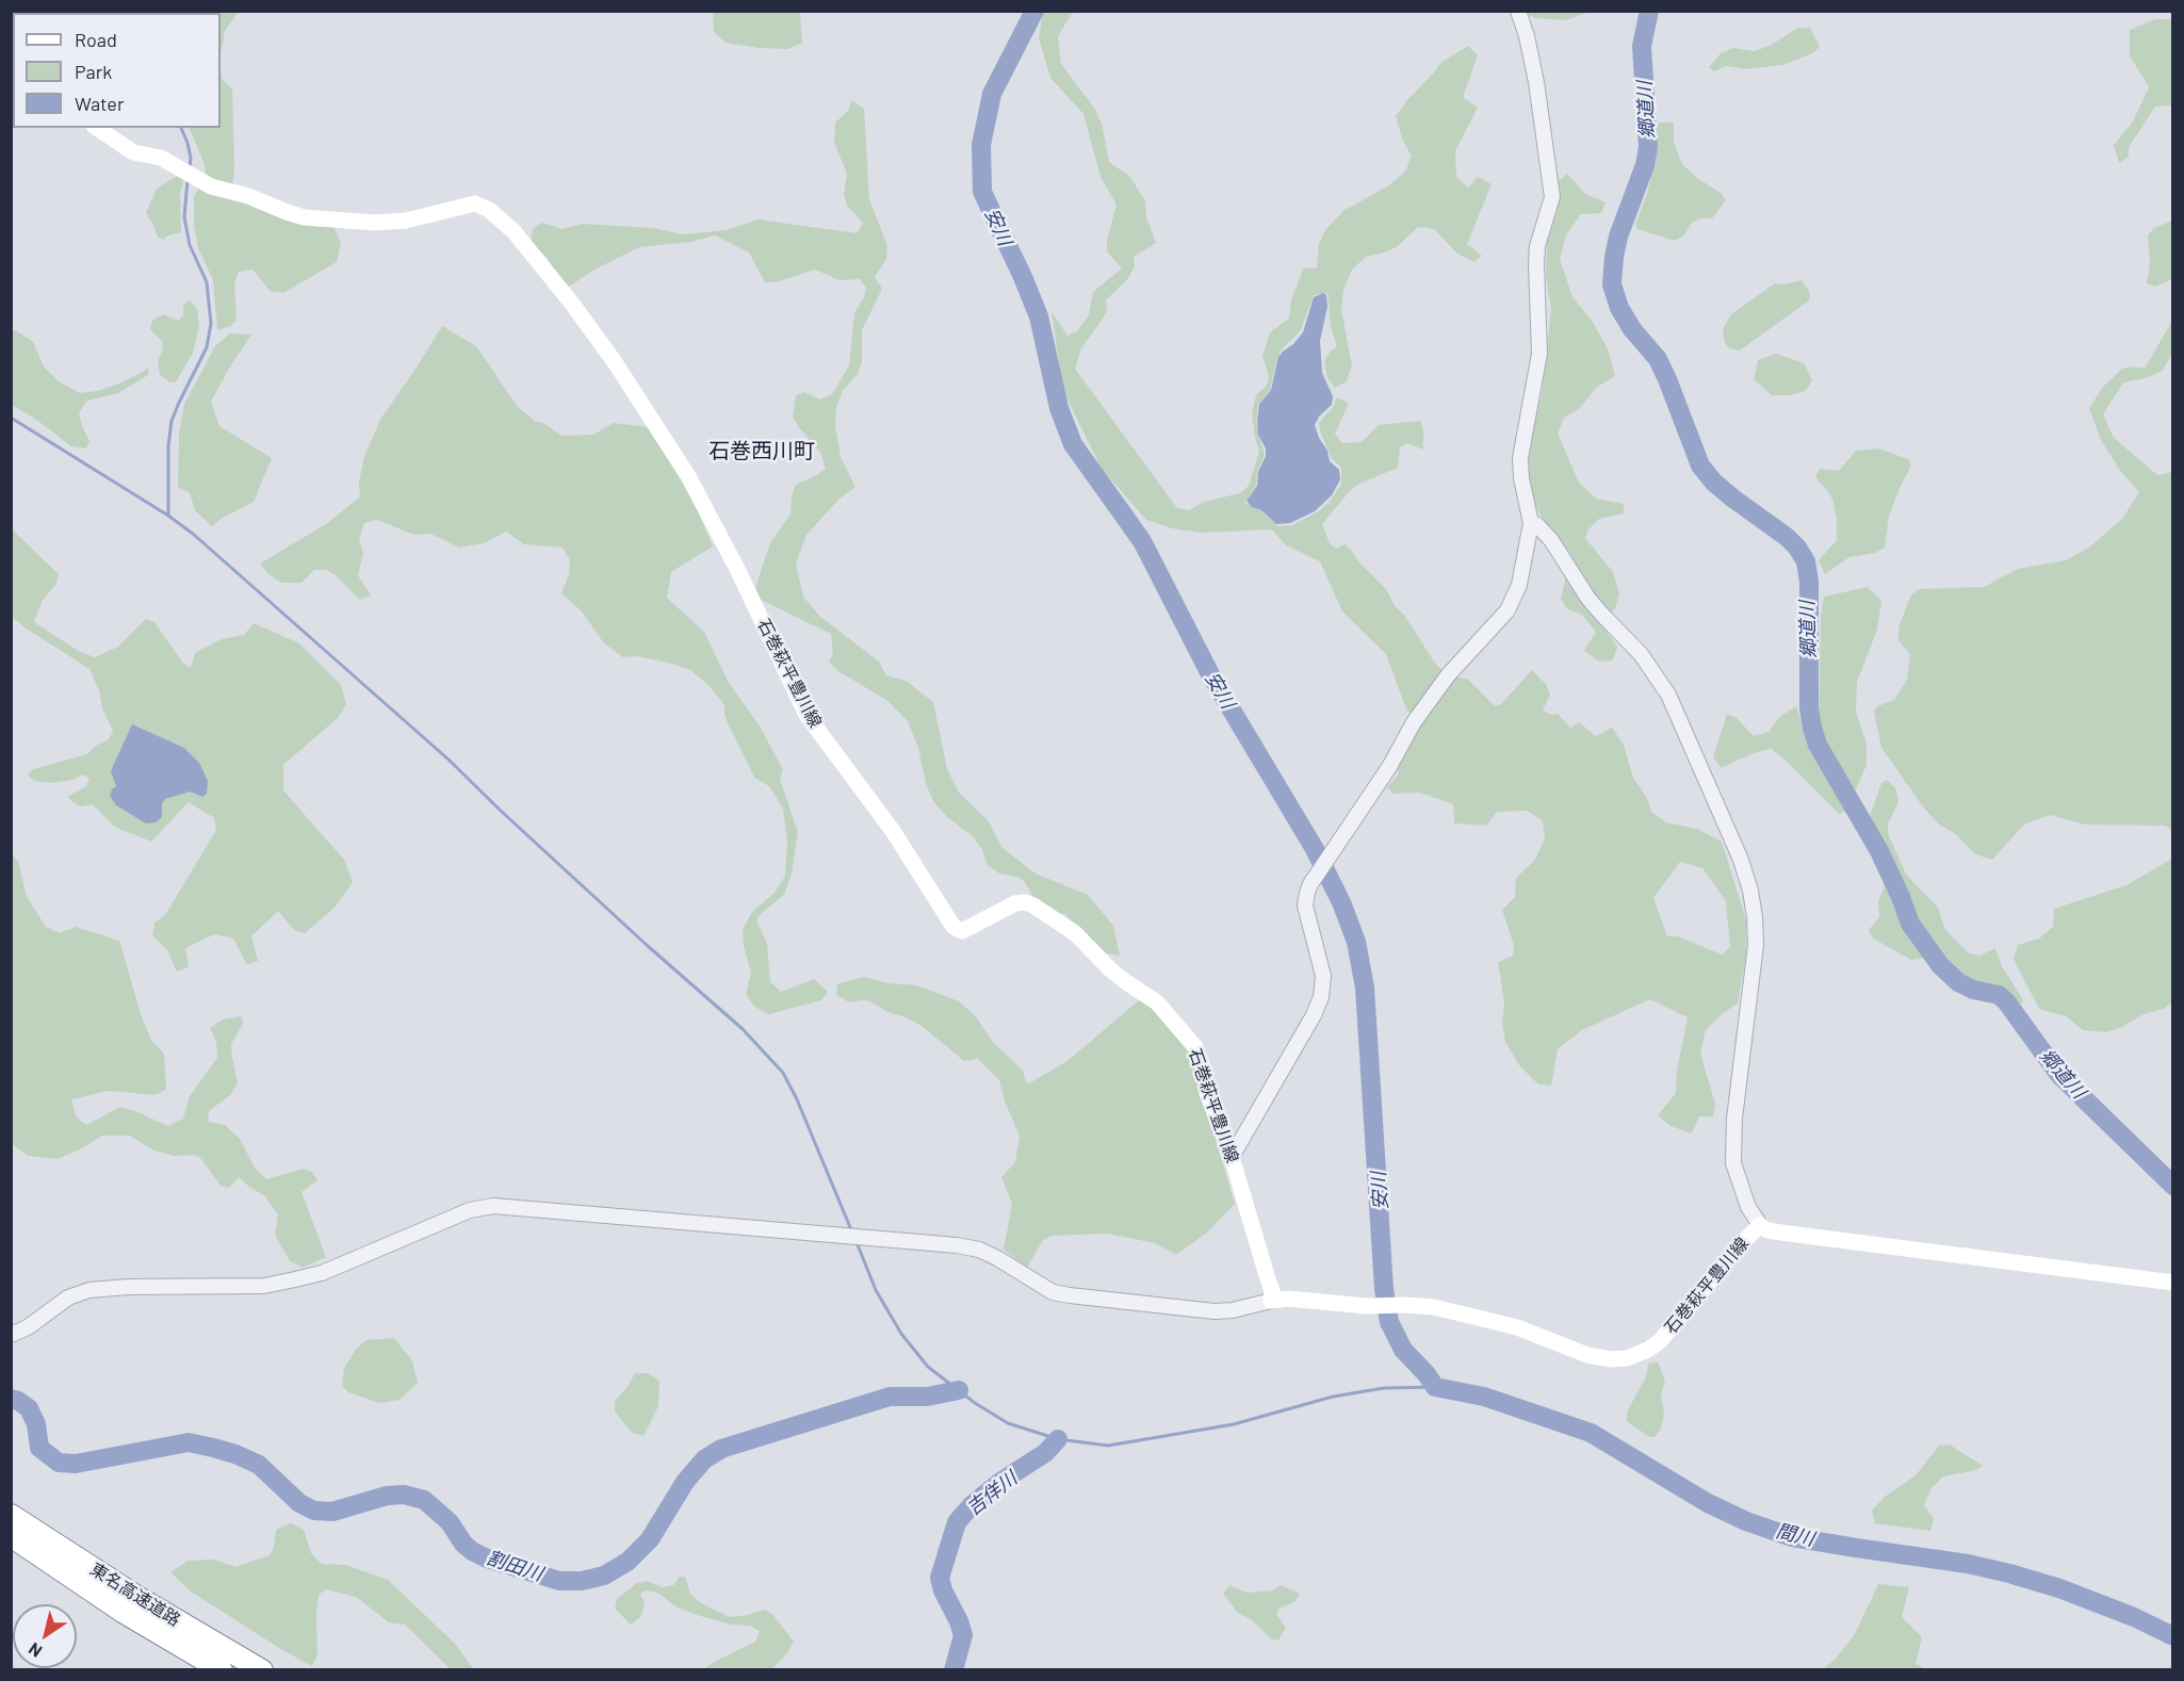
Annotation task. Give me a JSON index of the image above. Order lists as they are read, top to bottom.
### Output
{
  "streets": {
    "highway": ["東名高速道路"],
    "main road": ["石巻萩平豊川線"]
  },
  "districts": ["石巻西川町"],
  "water": [
    "郷道川",
    "安川",
    "吉佯川",
    "間川",
    "割田川"
  ],
  "legend": ["Road", "Park", "Water"],
  "north": "bottom left"
}
